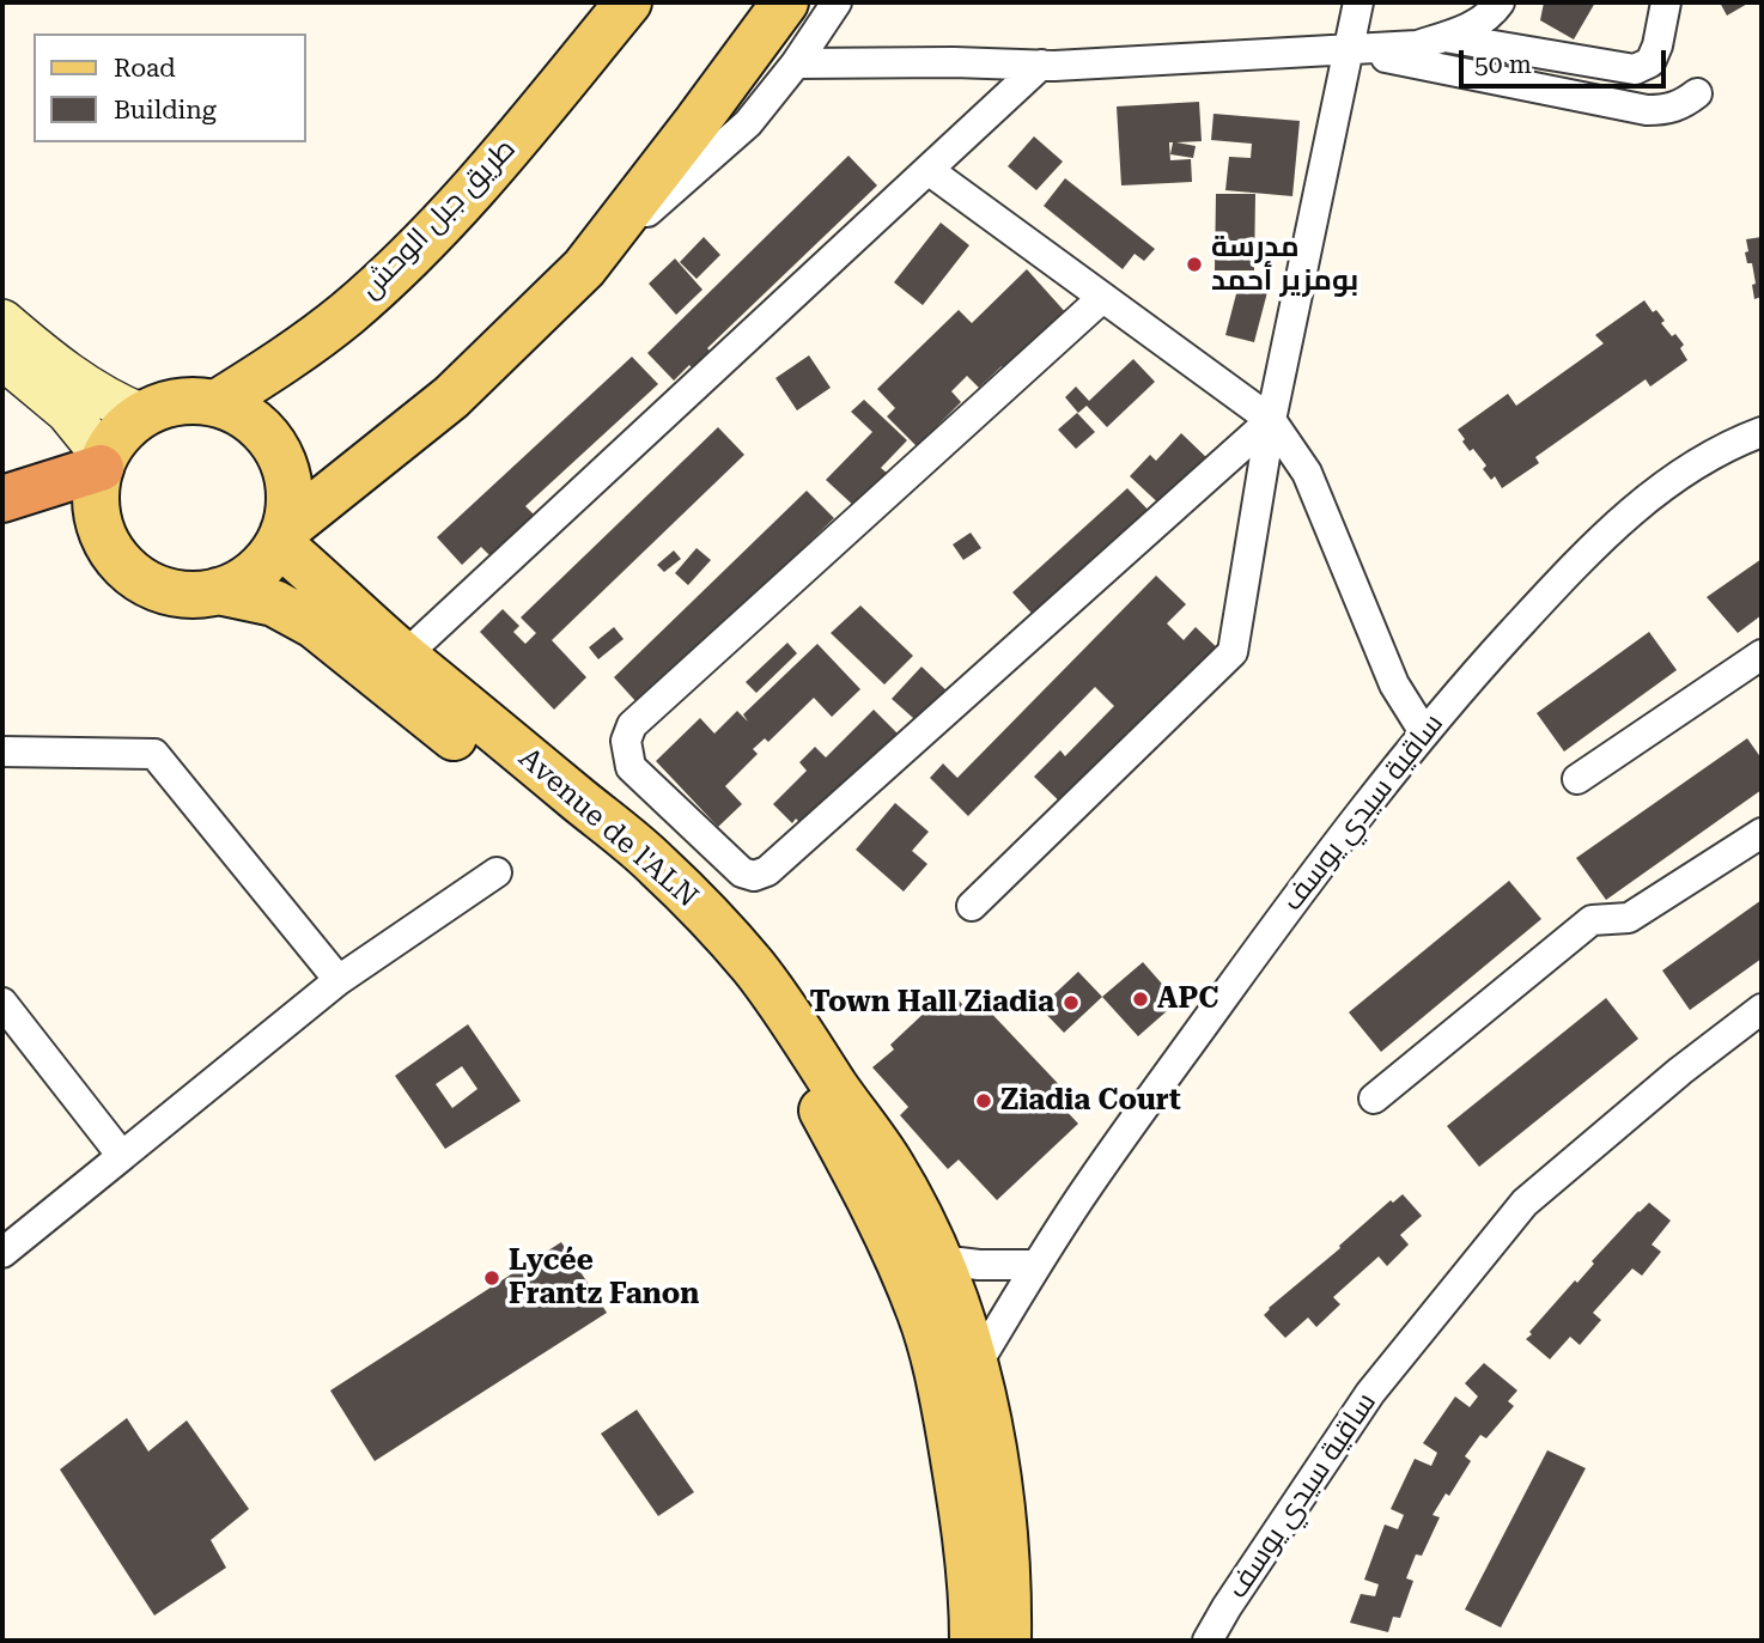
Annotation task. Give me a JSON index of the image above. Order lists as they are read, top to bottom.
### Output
{
  "streets": {
    "main road": ["طريق جبل الوحش", "Avenue de l'ALN"],
    "street": ["ساقية سيدي يوسف"]
  },
  "crossings": [
    ["طريق جبل الوحش", "Avenue de l'ALN"]
  ],
  "places": [
    "مدرسة بومزير أحمد",
    "APC",
    "Town Hall Ziadia",
    "Ziadia Court",
    "Lycée Frantz Fanon"
  ],
  "legend": ["Road", "Building"],
  "scale_bar": "50 m"
}
